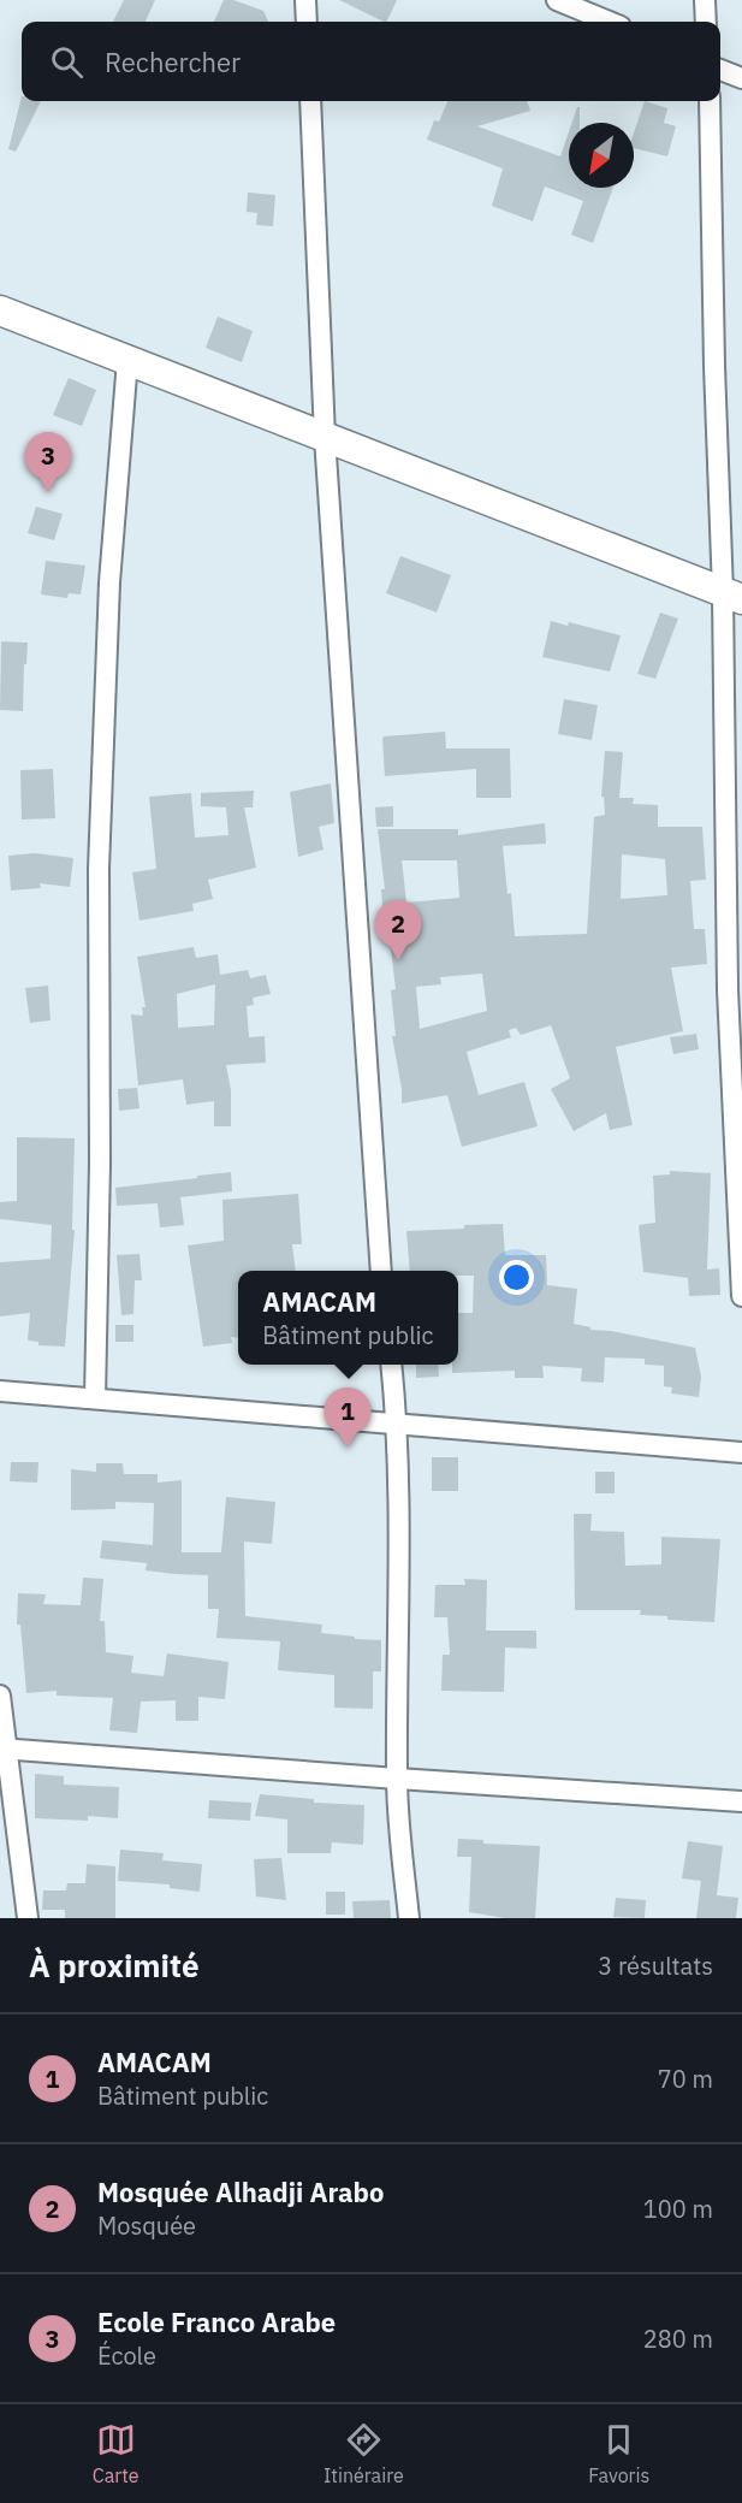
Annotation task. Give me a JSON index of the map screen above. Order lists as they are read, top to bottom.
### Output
{
  "north": "bottom left",
  "page": {
    "search": "Rechercher",
    "pins": ["3", "2", "1"],
    "popup": ["AMACAM", "Bâtiment public"],
    "heading": ["À proximité", "3 résultats"],
    "list": [
      {
        "mark": "1",
        "name": "AMACAM",
        "note": "Bâtiment public",
        "value": "70 m"
      },
      {
        "mark": "2",
        "name": "Mosquée Alhadji Arabo",
        "note": "Mosquée",
        "value": "100 m"
      },
      {
        "mark": "3",
        "name": "Ecole Franco Arabe",
        "note": "École",
        "value": "280 m"
      }
    ],
    "nav": ["Carte", "Itinéraire", "Favoris"]
  }
}
